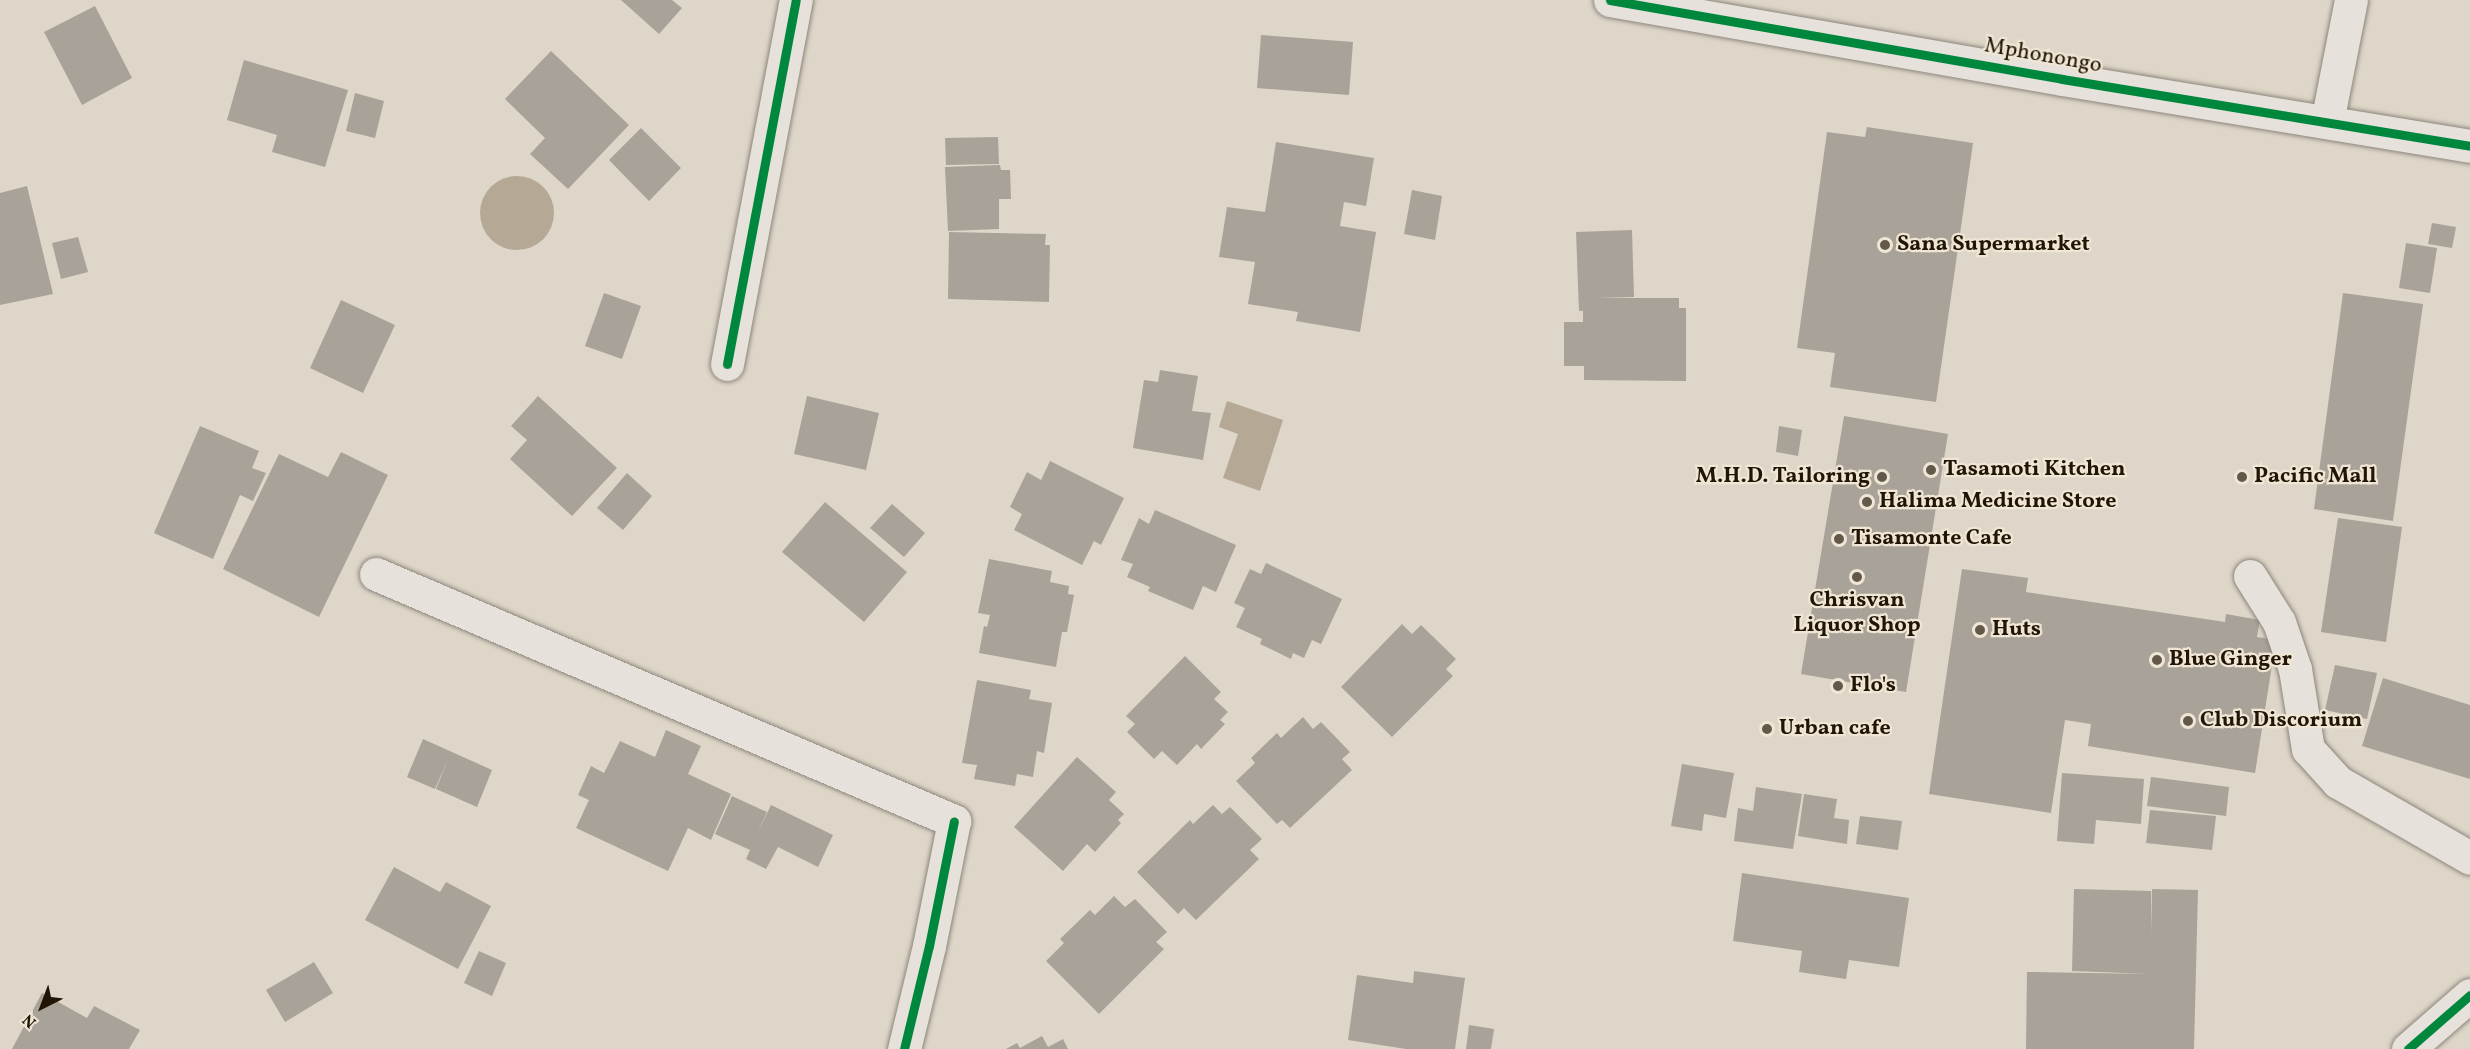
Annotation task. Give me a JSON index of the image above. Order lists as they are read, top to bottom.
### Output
{
  "streets": {
    "street": ["Mphonongo"]
  },
  "places": [
    "Sana Supermarket",
    "Tasamoti Kitchen",
    "M.H.D. Tailoring",
    "Pacific Mall",
    "Halima Medicine Store",
    "Tisamonte Cafe",
    "Chrisvan Liquor Shop",
    "Huts",
    "Blue Ginger",
    "Flo's",
    "Club Discorium",
    "Urban cafe"
  ],
  "north": "bottom left"
}
